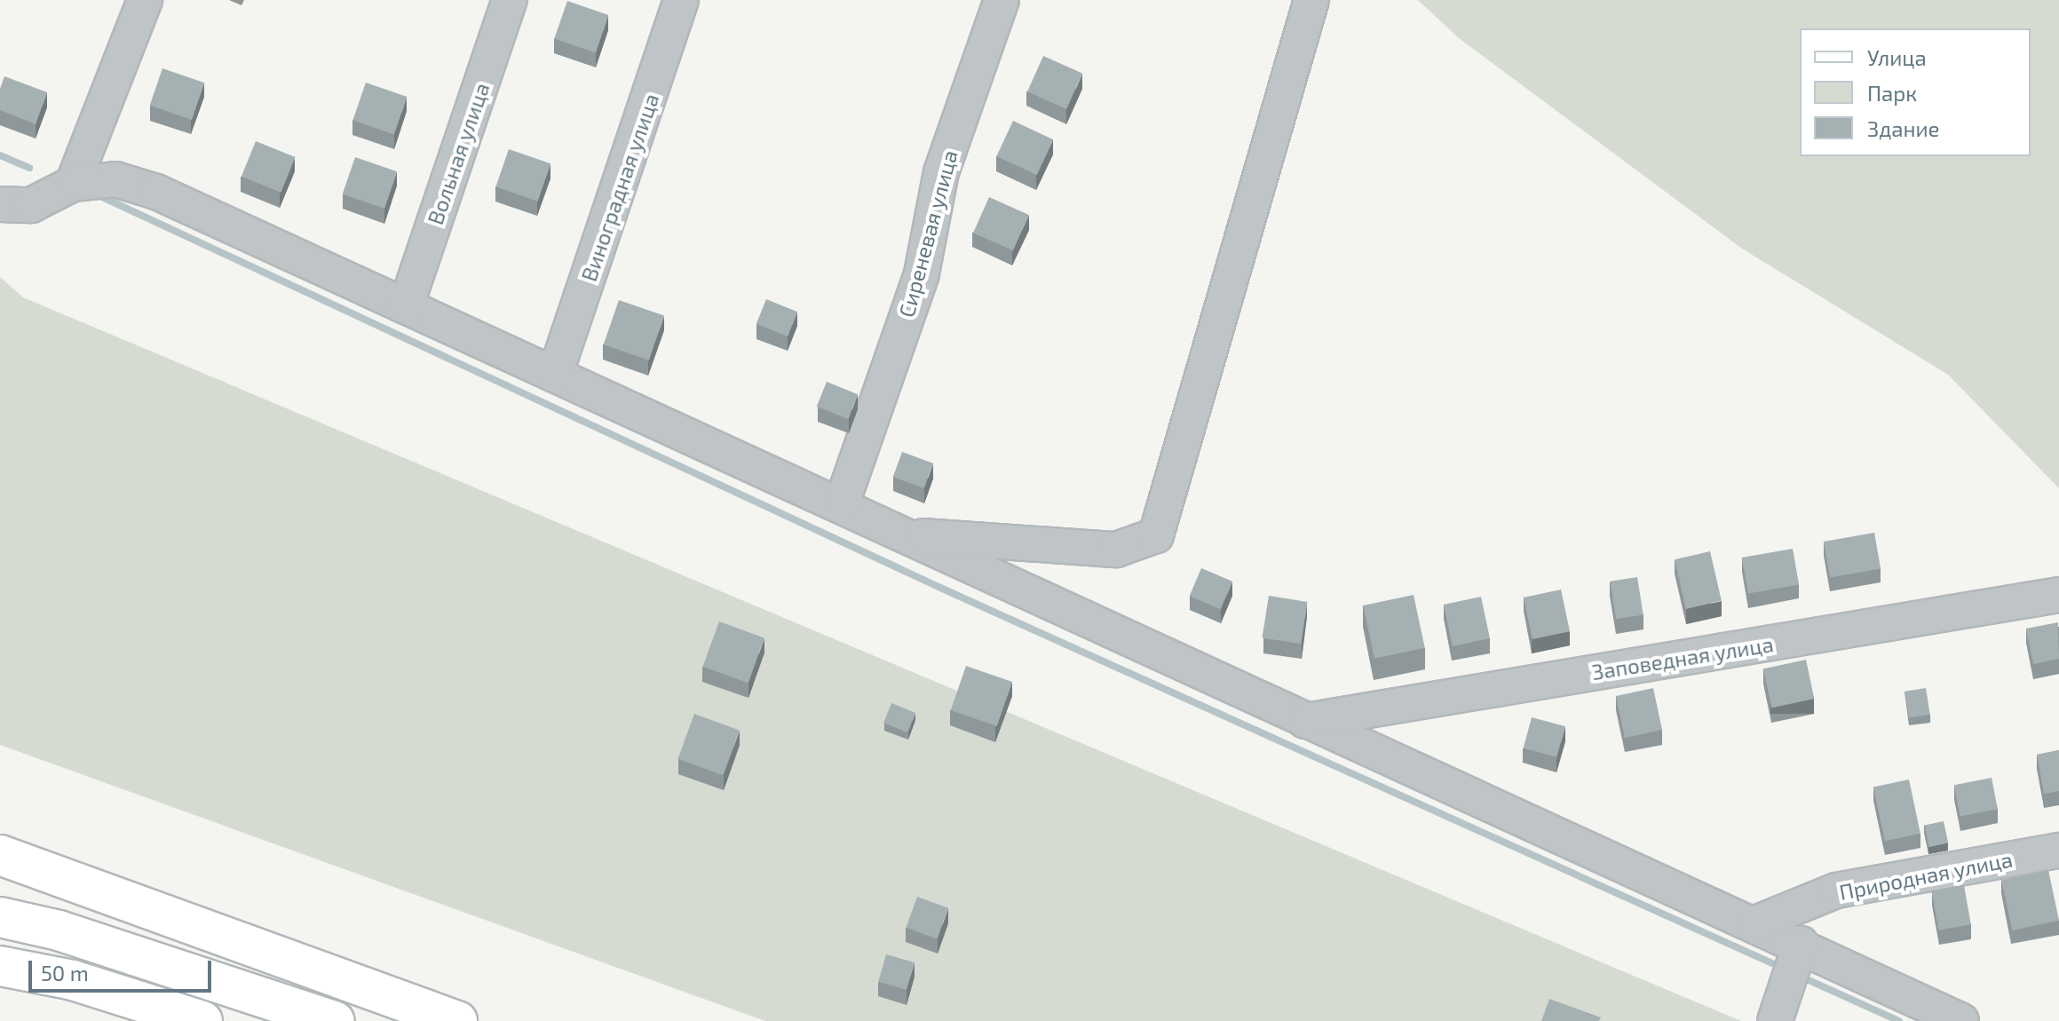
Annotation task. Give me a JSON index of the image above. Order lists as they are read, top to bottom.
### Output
{
  "streets": {
    "street": [
      "Вольная улица",
      "Виноградная улица",
      "Сиреневая улица",
      "Заповедная улица",
      "Природная улица"
    ]
  },
  "legend": ["Улица", "Парк", "Здание"],
  "scale_bar": "50 m"
}
